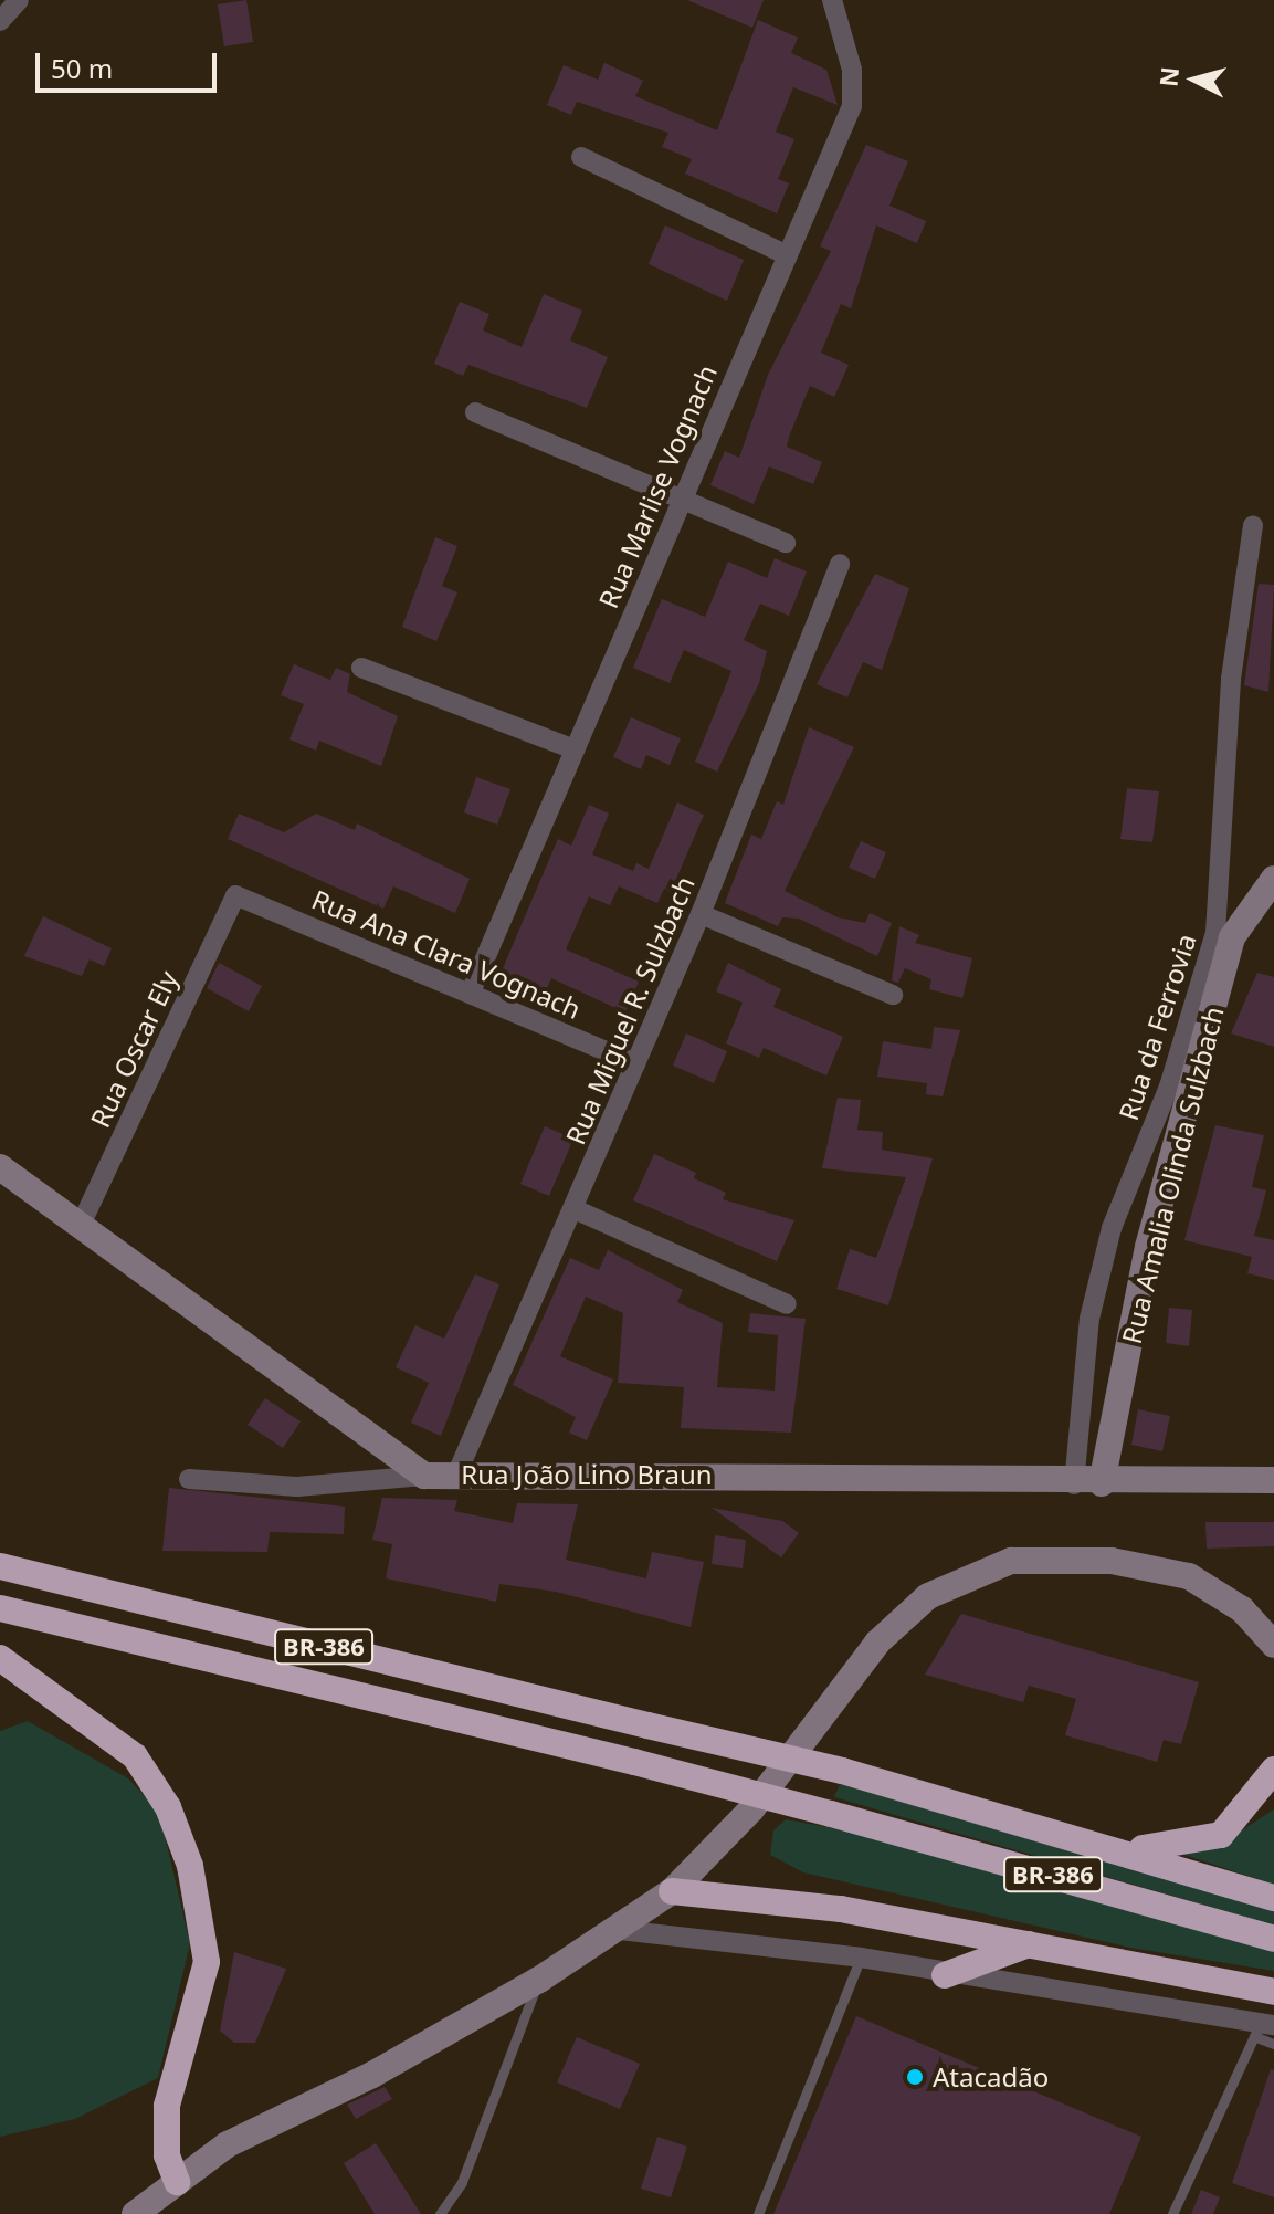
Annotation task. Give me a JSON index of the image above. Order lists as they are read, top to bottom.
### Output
{
  "streets": {
    "highway": ["BR-386"],
    "street": [
      "Rua Marlise Vognach",
      "Rua Ana Clara Vognach",
      "Rua Miguel R. Sulzbach",
      "Rua da Ferrovia",
      "Rua Oscar Ely",
      "Rua Amalia Olinda Sulzbach",
      "Rua João Lino Braun"
    ]
  },
  "crossings": [
    ["Rua Marlise Vognach", "Rua Ana Clara Vognach"],
    ["Rua Ana Clara Vognach", "Rua Miguel R. Sulzbach"],
    ["Rua Ana Clara Vognach", "Rua Oscar Ely"],
    ["Rua Miguel R. Sulzbach", "Rua João Lino Braun"],
    ["Rua da Ferrovia", "Rua Amalia Olinda Sulzbach"],
    ["Rua da Ferrovia", "Rua João Lino Braun"],
    ["Rua Oscar Ely", "Rua João Lino Braun"],
    ["Rua Amalia Olinda Sulzbach", "Rua João Lino Braun"]
  ],
  "places": ["Atacadão"],
  "scale_bar": "50 m",
  "north": "left"
}
